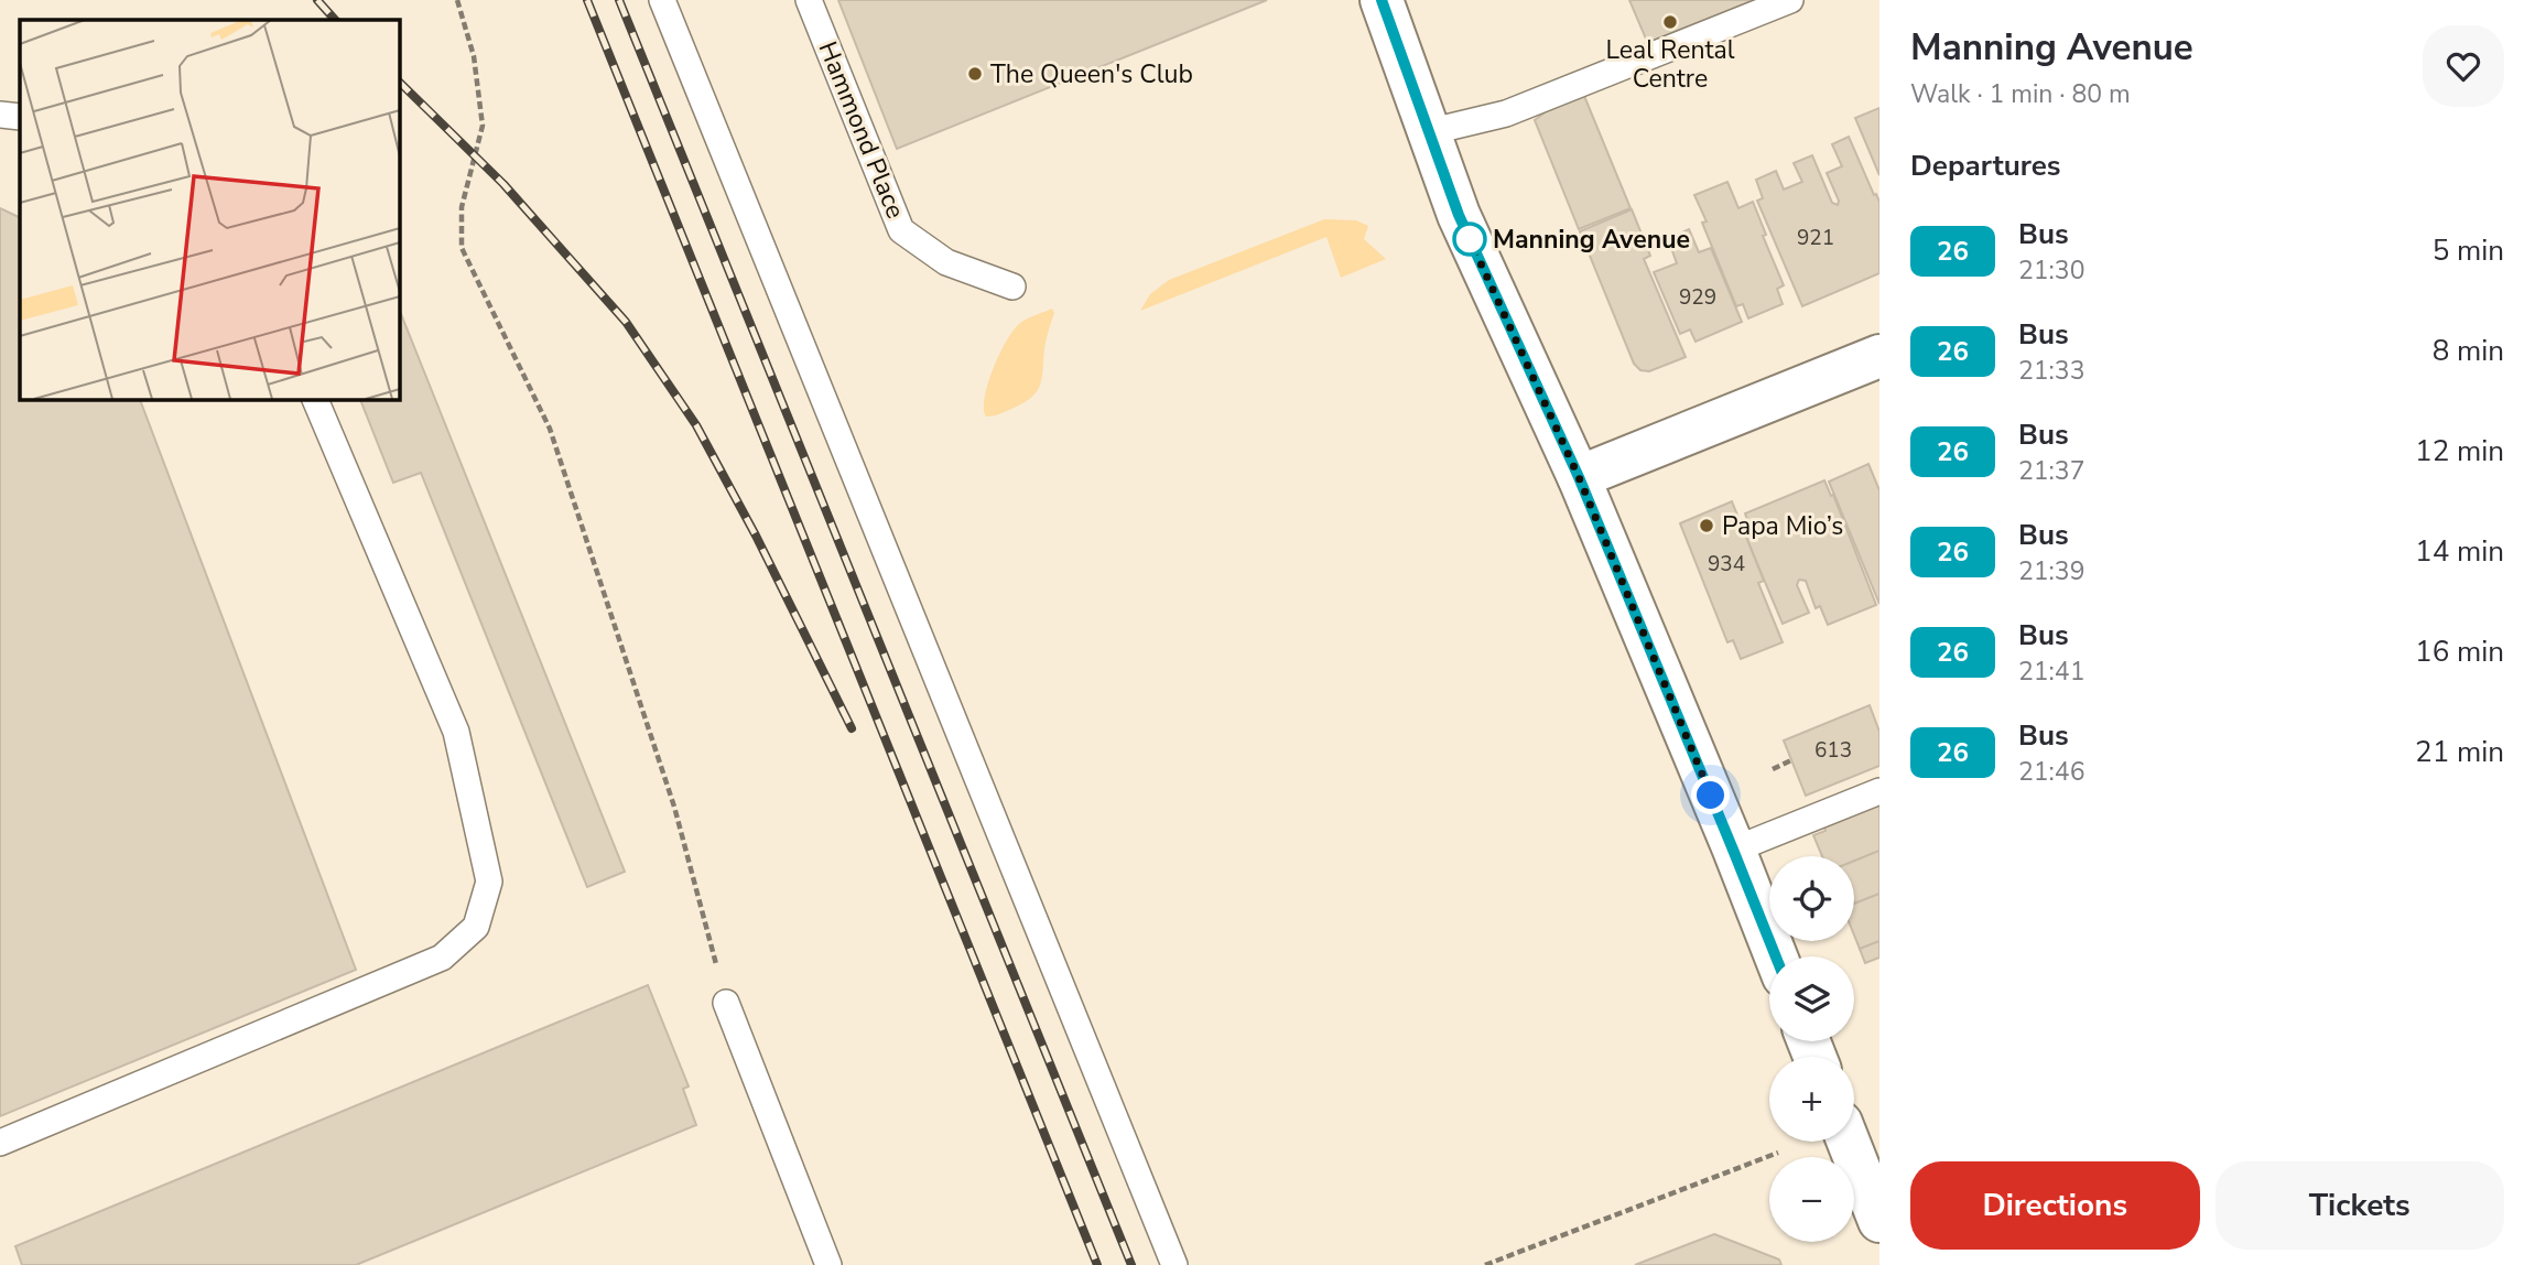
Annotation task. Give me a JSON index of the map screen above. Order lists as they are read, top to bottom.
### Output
{
  "streets": {
    "lane": ["Hammond Place"]
  },
  "places": [
    "Leal Rental Centre",
    "The Queen's Club",
    "Manning Avenue",
    "Papa Mio’s"
  ],
  "lines": ["bus line 26"],
  "house_numbers": [
    "921",
    "929",
    "934",
    "613"
  ],
  "page": {
    "heading": [
      ["Manning Avenue", "Walk · 1 min · 80 m"],
      "Departures"
    ],
    "list": [
      {
        "mark": "26",
        "name": "Bus",
        "note": "21:30",
        "value": "5 min"
      },
      {
        "mark": "26",
        "name": "Bus",
        "note": "21:33",
        "value": "8 min"
      },
      {
        "mark": "26",
        "name": "Bus",
        "note": "21:37",
        "value": "12 min"
      },
      {
        "mark": "26",
        "name": "Bus",
        "note": "21:39",
        "value": "14 min"
      },
      {
        "mark": "26",
        "name": "Bus",
        "note": "21:41",
        "value": "16 min"
      },
      {
        "mark": "26",
        "name": "Bus",
        "note": "21:46",
        "value": "21 min"
      }
    ],
    "map_buttons": ["+", "−"],
    "buttons": ["Directions", "Tickets"]
  }
}
